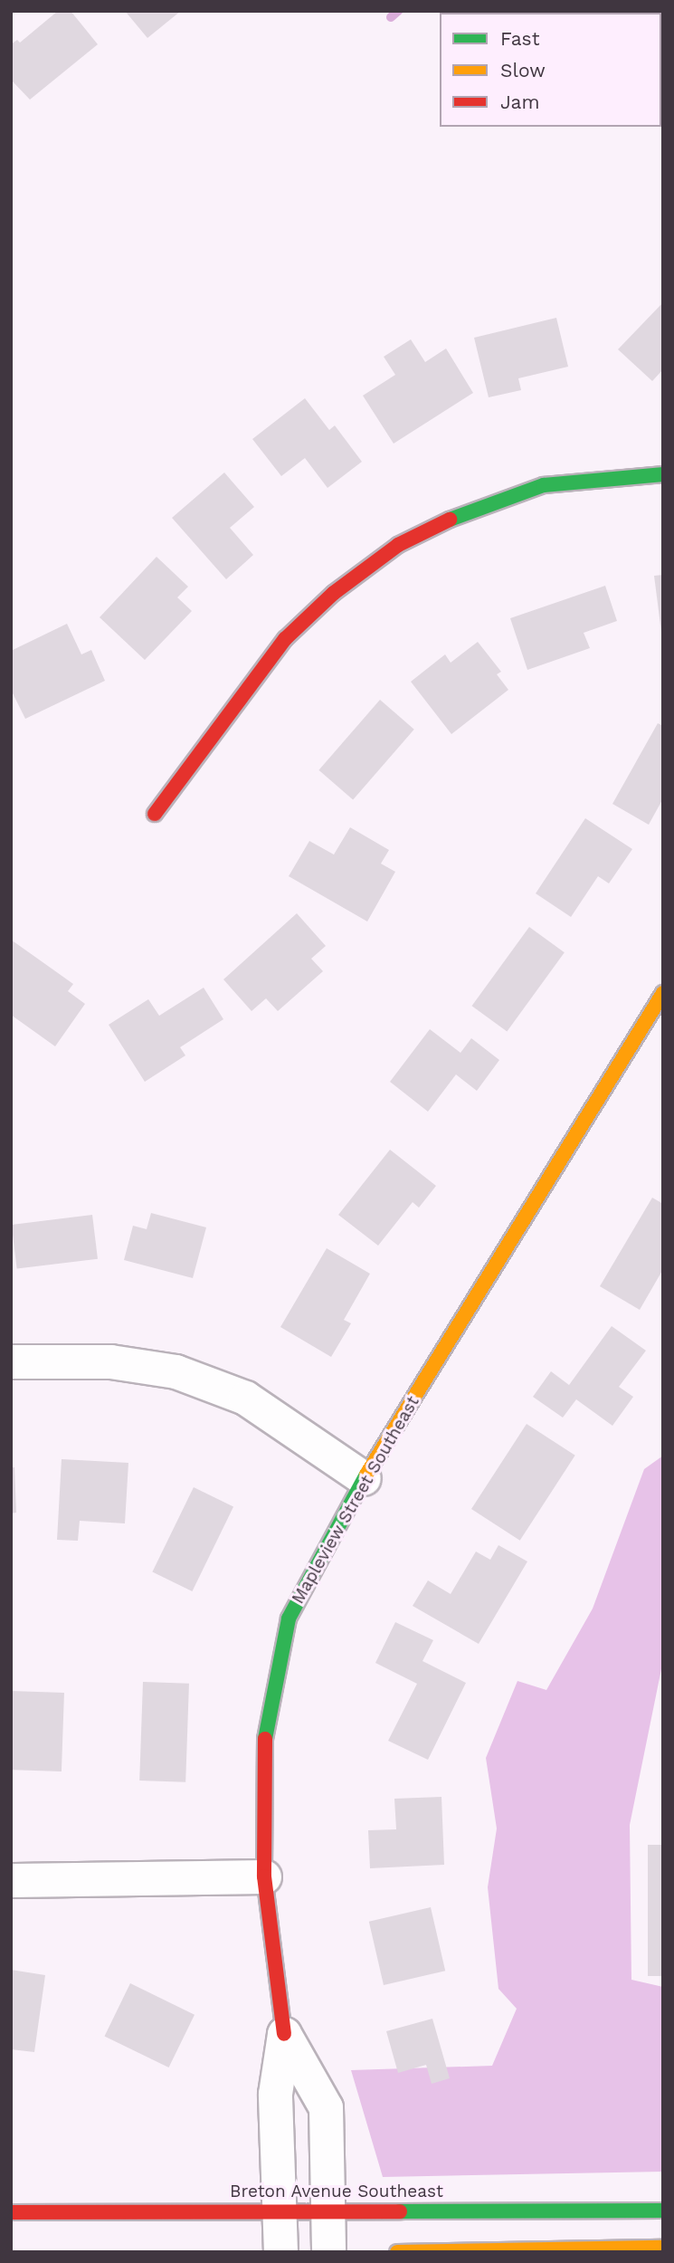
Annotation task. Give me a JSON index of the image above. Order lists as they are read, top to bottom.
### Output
{
  "streets": {
    "street": ["Mapleview Street Southeast", "Breton Avenue Southeast"]
  },
  "crossings": [
    ["Mapleview Street Southeast", "Breton Avenue Southeast"]
  ],
  "legend": ["Fast", "Slow", "Jam"]
}
